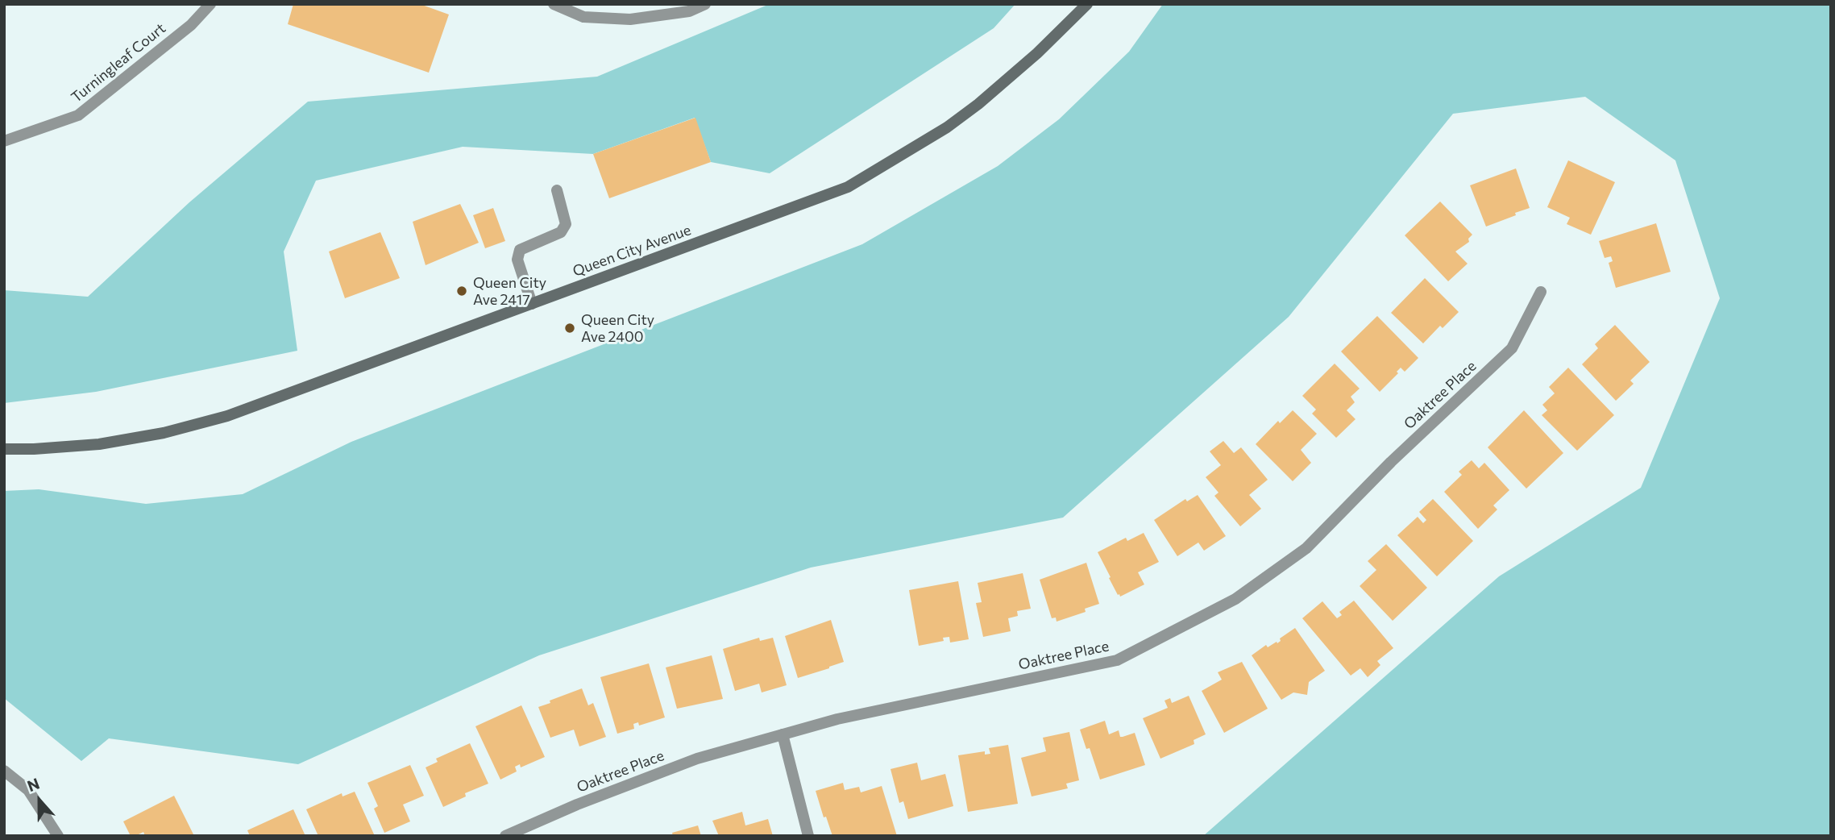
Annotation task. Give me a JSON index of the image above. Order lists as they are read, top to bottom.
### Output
{
  "streets": {
    "main road": ["Queen City Avenue"],
    "street": ["Turningleaf Court", "Oaktree Place"]
  },
  "places": ["Queen City Ave 2417", "Queen City Ave 2400"],
  "north": "top"
}
